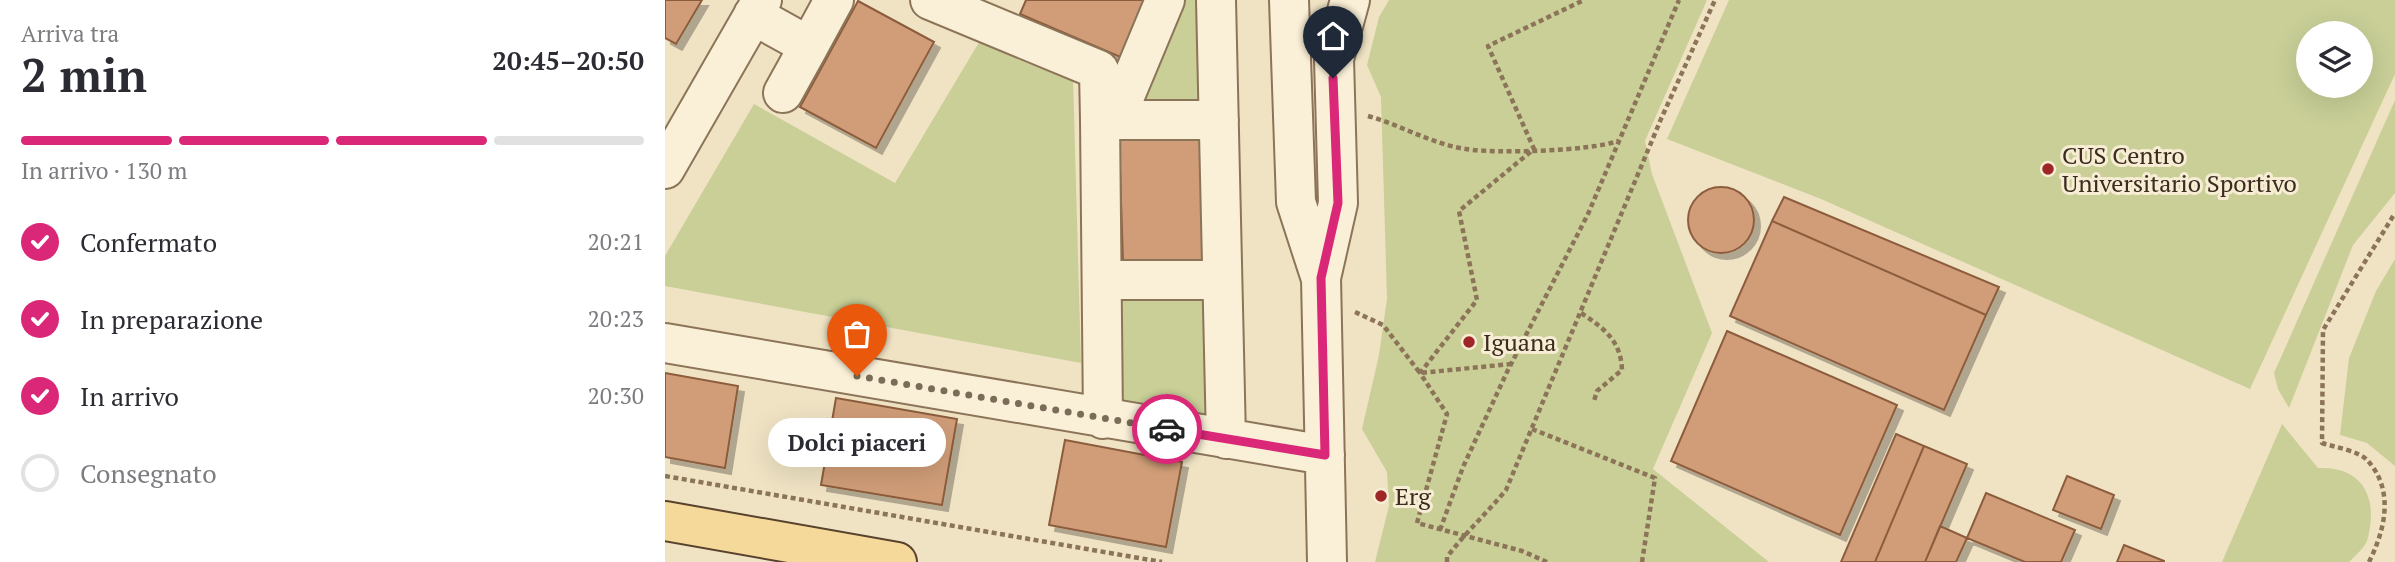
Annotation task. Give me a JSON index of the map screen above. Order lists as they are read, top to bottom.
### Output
{
  "places": [
    "CUS Centro Universitario Sportivo",
    "Iguana",
    "Dolci piaceri",
    "Erg"
  ],
  "page": {
    "heading": ["2 min", "Arriva tra", "20:45–20:50"],
    "bar": "In arrivo · 130 m",
    "list": [
      ["Confermato", "20:21"],
      ["In preparazione", "20:23"],
      ["In arrivo", "20:30"],
      "Consegnato"
    ],
    "bubble": "Dolci piaceri"
  }
}
